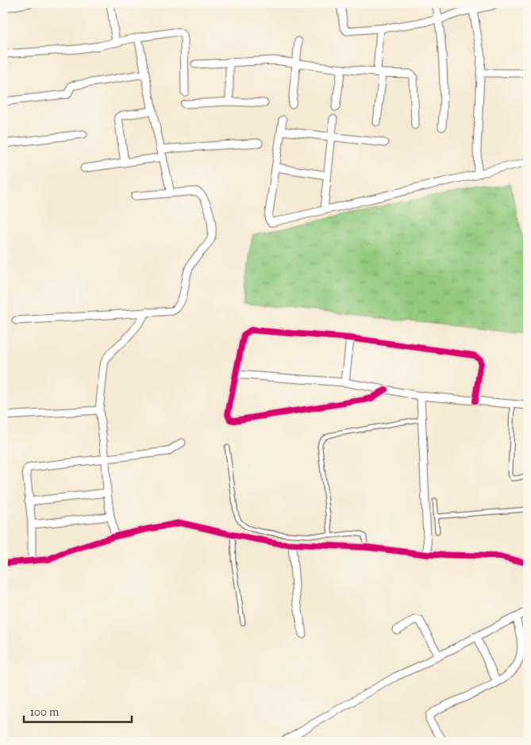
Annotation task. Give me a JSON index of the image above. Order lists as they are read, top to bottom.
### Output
{
  "scale_bar": "100 m"
}
